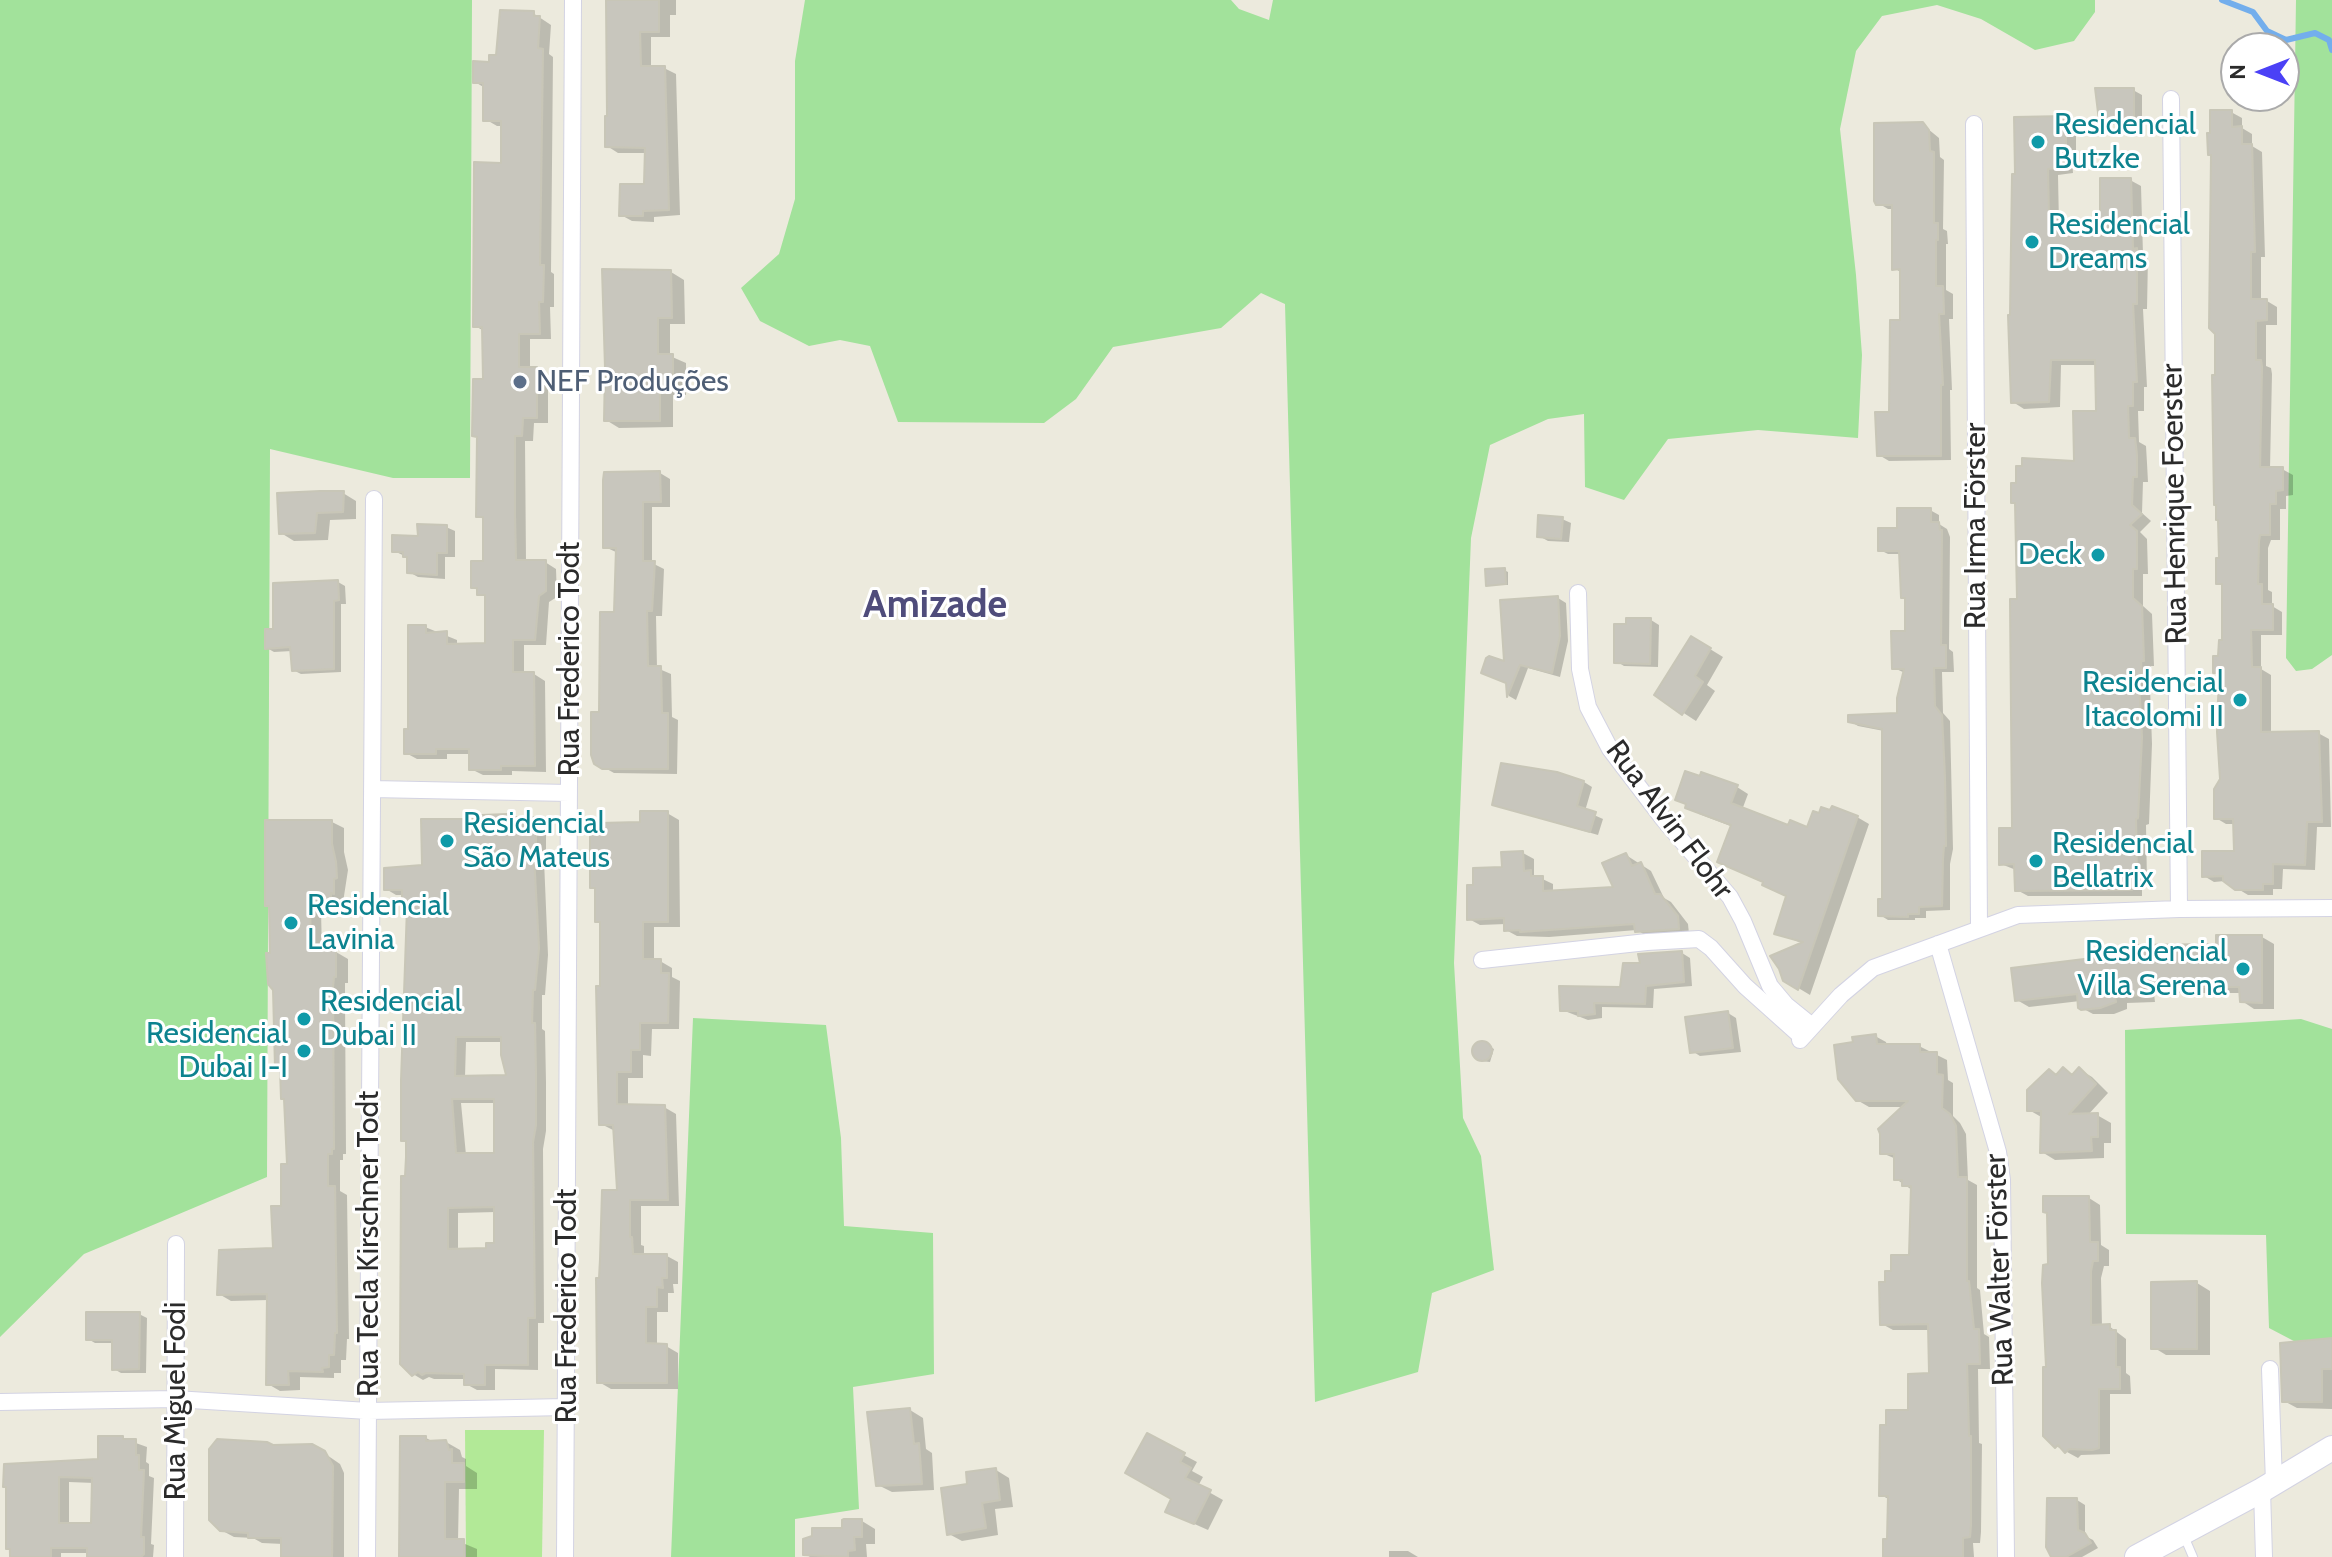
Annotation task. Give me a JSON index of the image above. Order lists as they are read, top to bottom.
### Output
{
  "streets": {
    "street": [
      "Rua Henrique Foerster",
      "Rua Irma Förster",
      "Rua Frederico Todt",
      "Rua Alvin Flohr",
      "Rua Tecla Kirschner Todt",
      "Rua Walter Förster",
      "Rua Miguel Fodi"
    ]
  },
  "districts": ["Amizade"],
  "places": [
    "Residencial Butzke",
    "Residencial Dreams",
    "NEF Produções",
    "Deck",
    "Residencial Itacolomi II",
    "Residencial São Mateus",
    "Residencial Bellatrix",
    "Residencial Lavinia",
    "Residencial Villa Serena",
    "Residencial Dubai II",
    "Residencial Dubai I-I"
  ],
  "north": "left"
}
